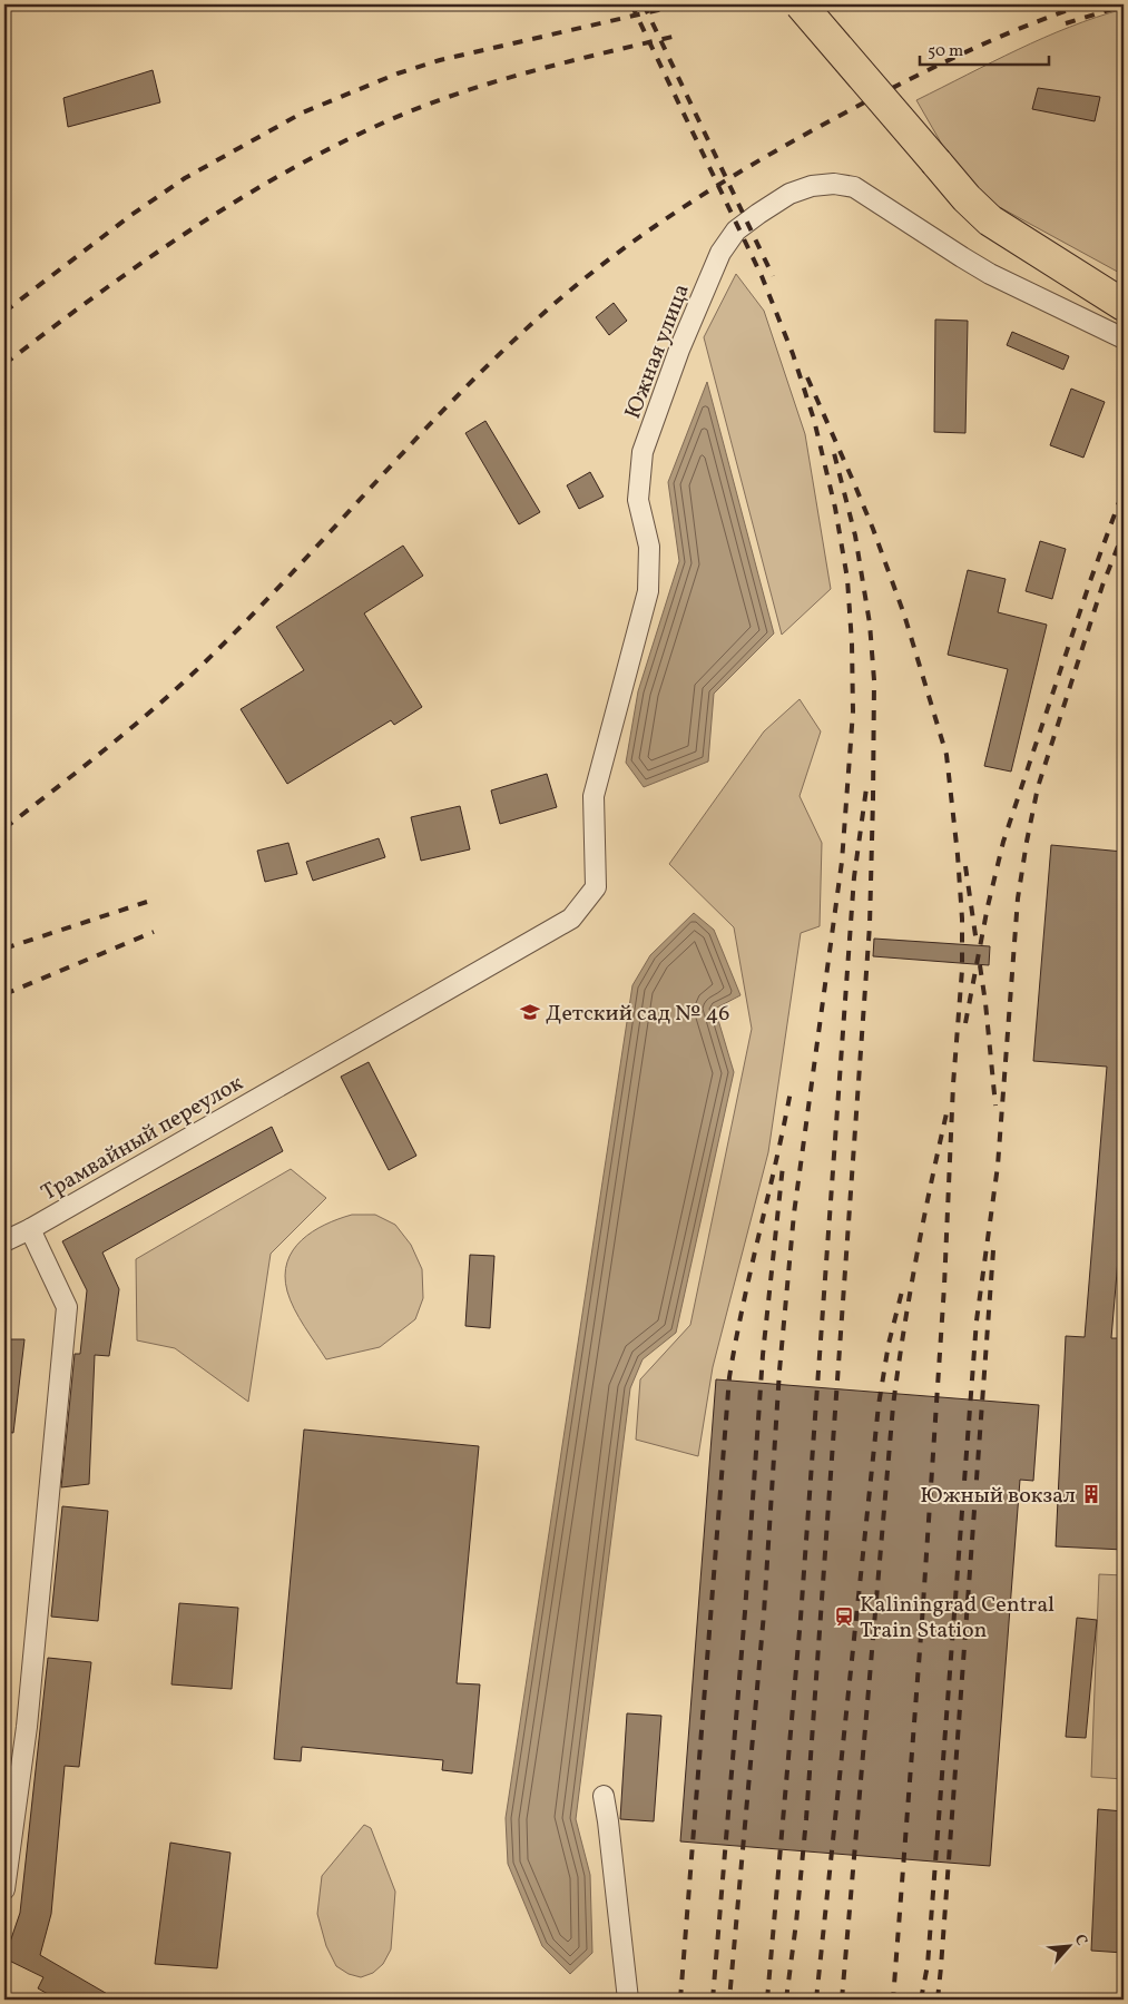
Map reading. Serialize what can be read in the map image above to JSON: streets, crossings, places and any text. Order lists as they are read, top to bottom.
{
  "streets": {
    "street": ["Южная улица", "Трамвайный переулок"]
  },
  "crossings": [
    ["Южная улица", "Трамвайный переулок"]
  ],
  "places": {
    "school or university": ["Детский сад № 46"],
    "building": ["Южный вокзал"],
    "station": ["Kaliningrad Central Train Station"]
  },
  "scale_bar": "50 m",
  "north": "top right"
}
